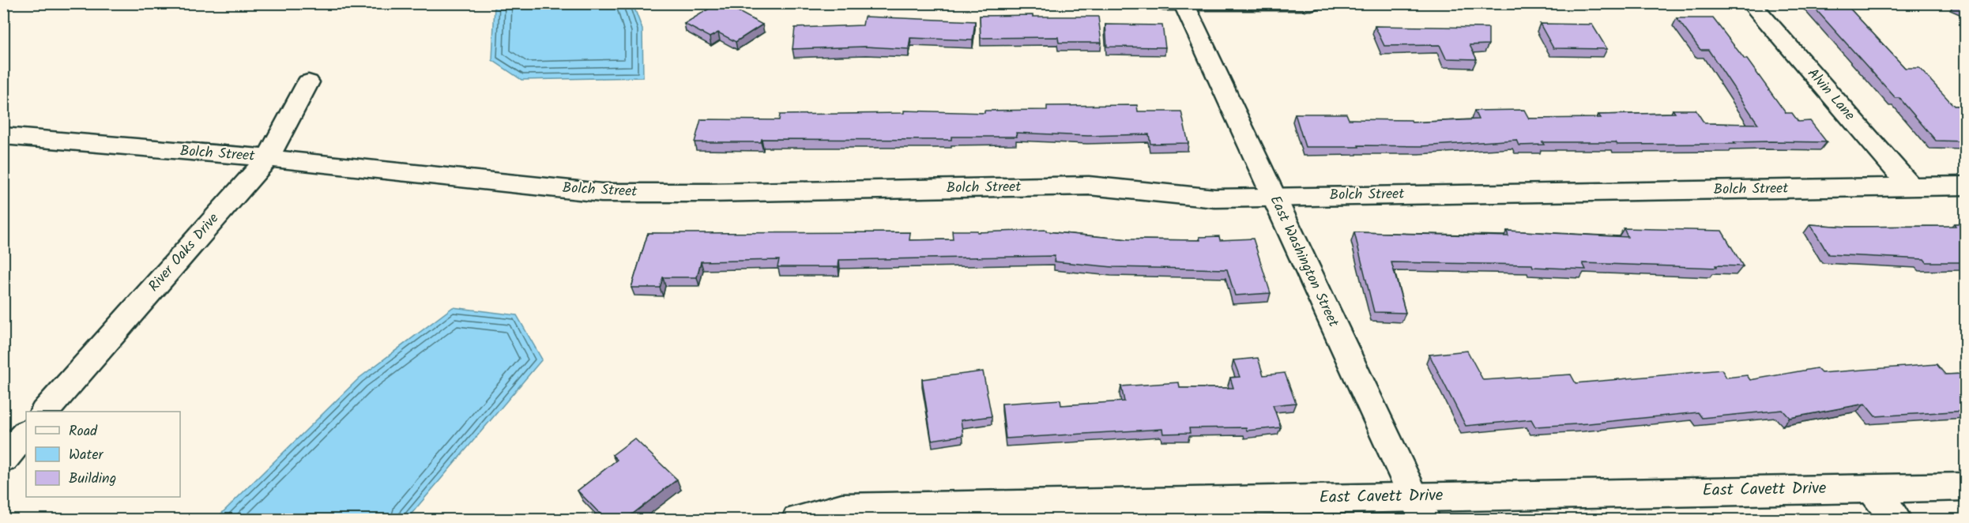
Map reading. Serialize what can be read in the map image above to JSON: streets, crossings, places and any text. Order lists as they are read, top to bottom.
{
  "streets": {
    "street": [
      "Alvin Lane",
      "Bolch Street",
      "River Oaks Drive",
      "East Washington Street",
      "East Cavett Drive"
    ]
  },
  "crossings": [
    ["Alvin Lane", "Bolch Street"],
    ["Bolch Street", "River Oaks Drive"],
    ["Bolch Street", "East Washington Street"],
    ["East Washington Street", "East Cavett Drive"]
  ],
  "legend": ["Road", "Water", "Building"]
}
